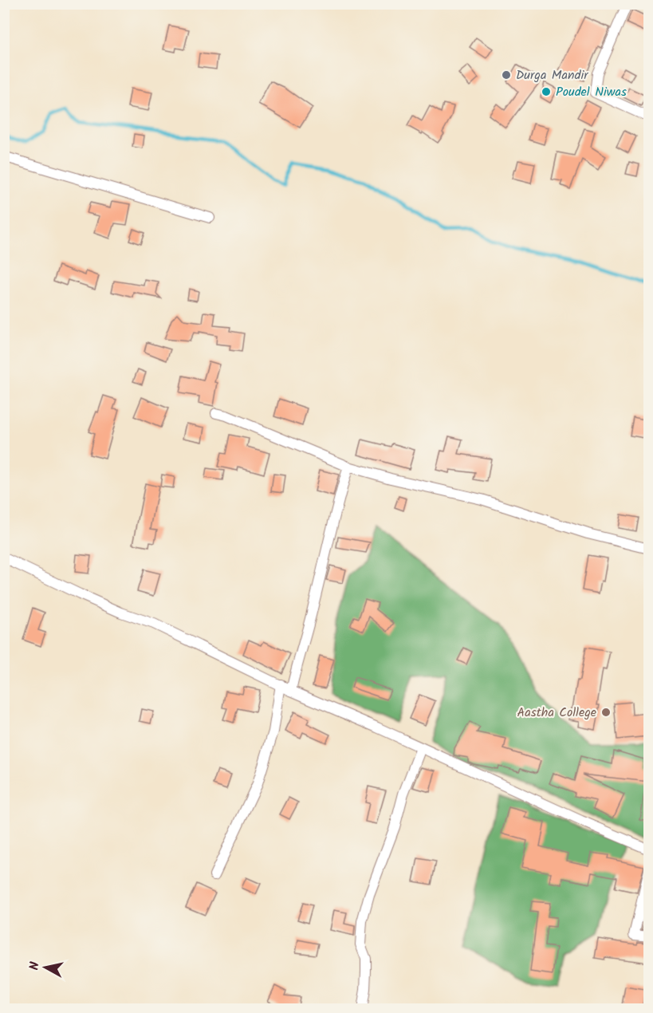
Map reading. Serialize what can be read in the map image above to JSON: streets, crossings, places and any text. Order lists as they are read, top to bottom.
{
  "places": ["Durga Mandir", "Poudel Niwas", "Aastha College"],
  "north": "left"
}
